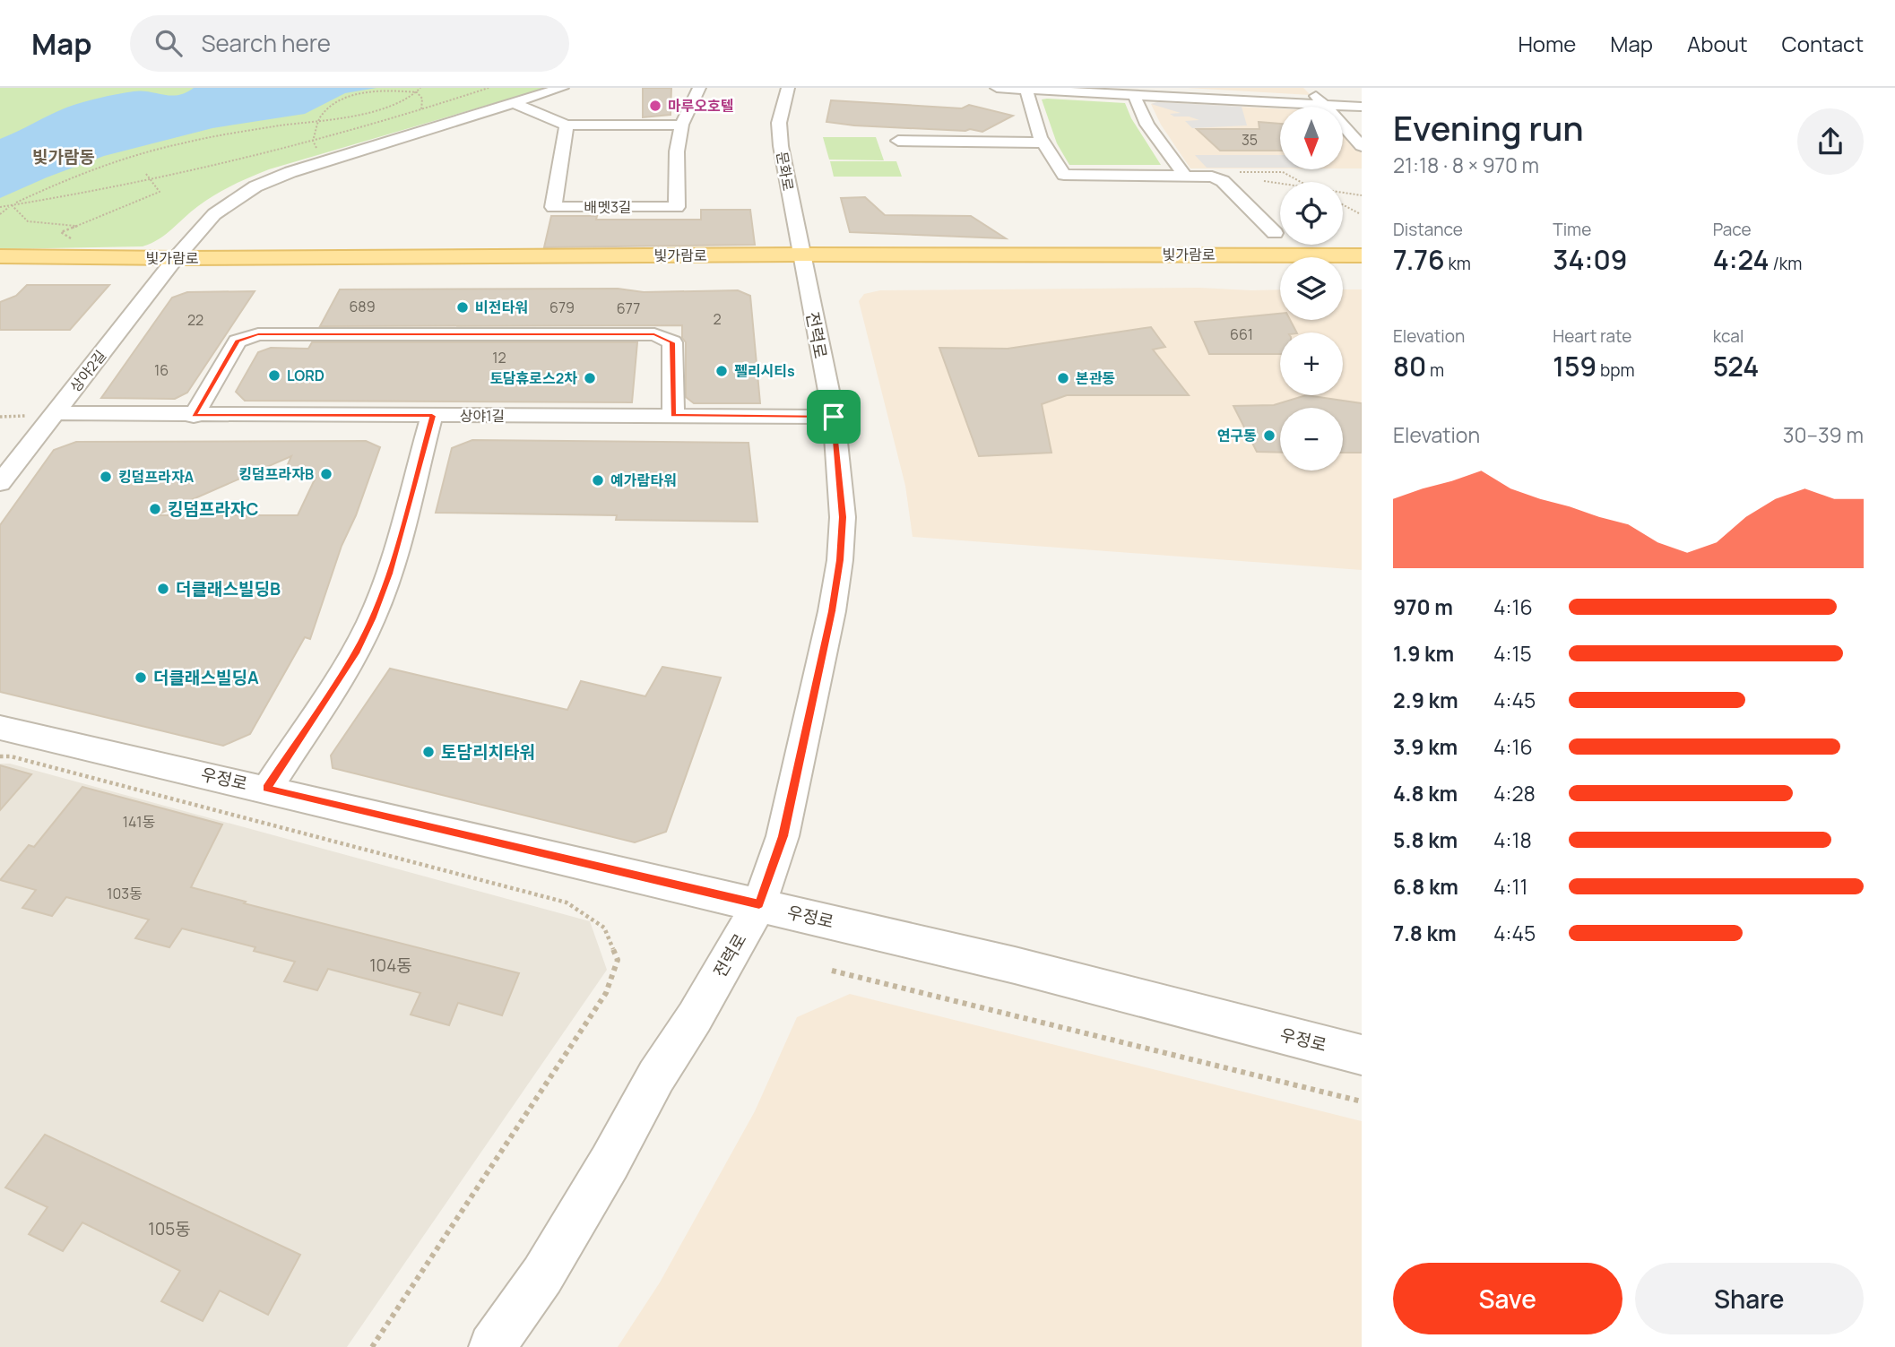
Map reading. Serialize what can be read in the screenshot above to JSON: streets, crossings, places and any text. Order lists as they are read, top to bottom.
{
  "streets": {
    "main road": ["빛가람로"],
    "street": [
      "문화로",
      "배멧3길",
      "전력로",
      "상야2길",
      "상야1길",
      "우정로"
    ]
  },
  "crossings": [
    ["문화로", "빛가람로"],
    ["문화로", "전력로"],
    ["빛가람로", "전력로"],
    ["빛가람로", "상야2길"],
    ["전력로", "상야1길"],
    ["전력로", "우정로"],
    ["상야2길", "상야1길"]
  ],
  "districts": ["빛가람동"],
  "places": [
    "마루오호텔",
    "비전타워",
    "펠리시티s",
    "LORD",
    "토담휴로스2차",
    "본관동",
    "연구동",
    "킹덤프라자B",
    "킹덤프라자A",
    "예가람타워",
    "킹덤프라자C",
    "더클래스빌딩B",
    "더클래스빌딩A",
    "토담리치타워"
  ],
  "house_numbers": [
    "35",
    "689",
    "679",
    "677",
    "2",
    "22",
    "661",
    "12",
    "16",
    "141동",
    "103동",
    "104동",
    "105동"
  ],
  "north": "bottom",
  "page": {
    "header": "Map",
    "search": "Search here",
    "nav": [
      "Home",
      "Map",
      "About",
      "Contact"
    ],
    "heading": ["Evening run", "21:18 · 8 × 970 m"],
    "map_buttons": ["+", "−"],
    "stats": [
      ["Distance", "7.76 km"],
      ["Time", "34:09"],
      ["Pace", "4:24 /km"],
      ["Elevation", "80 m"],
      ["Heart rate", "159 bpm"],
      ["kcal", "524"]
    ],
    "chart": ["Elevation", "30–39 m"],
    "list": [
      {
        "name": "970 m",
        "note": "4:16"
      },
      {
        "name": "1.9 km",
        "note": "4:15"
      },
      {
        "name": "2.9 km",
        "note": "4:45"
      },
      {
        "name": "3.9 km",
        "note": "4:16"
      },
      {
        "name": "4.8 km",
        "note": "4:28"
      },
      {
        "name": "5.8 km",
        "note": "4:18"
      },
      {
        "name": "6.8 km",
        "note": "4:11"
      },
      {
        "name": "7.8 km",
        "note": "4:45"
      }
    ],
    "buttons": ["Save", "Share"]
  }
}
